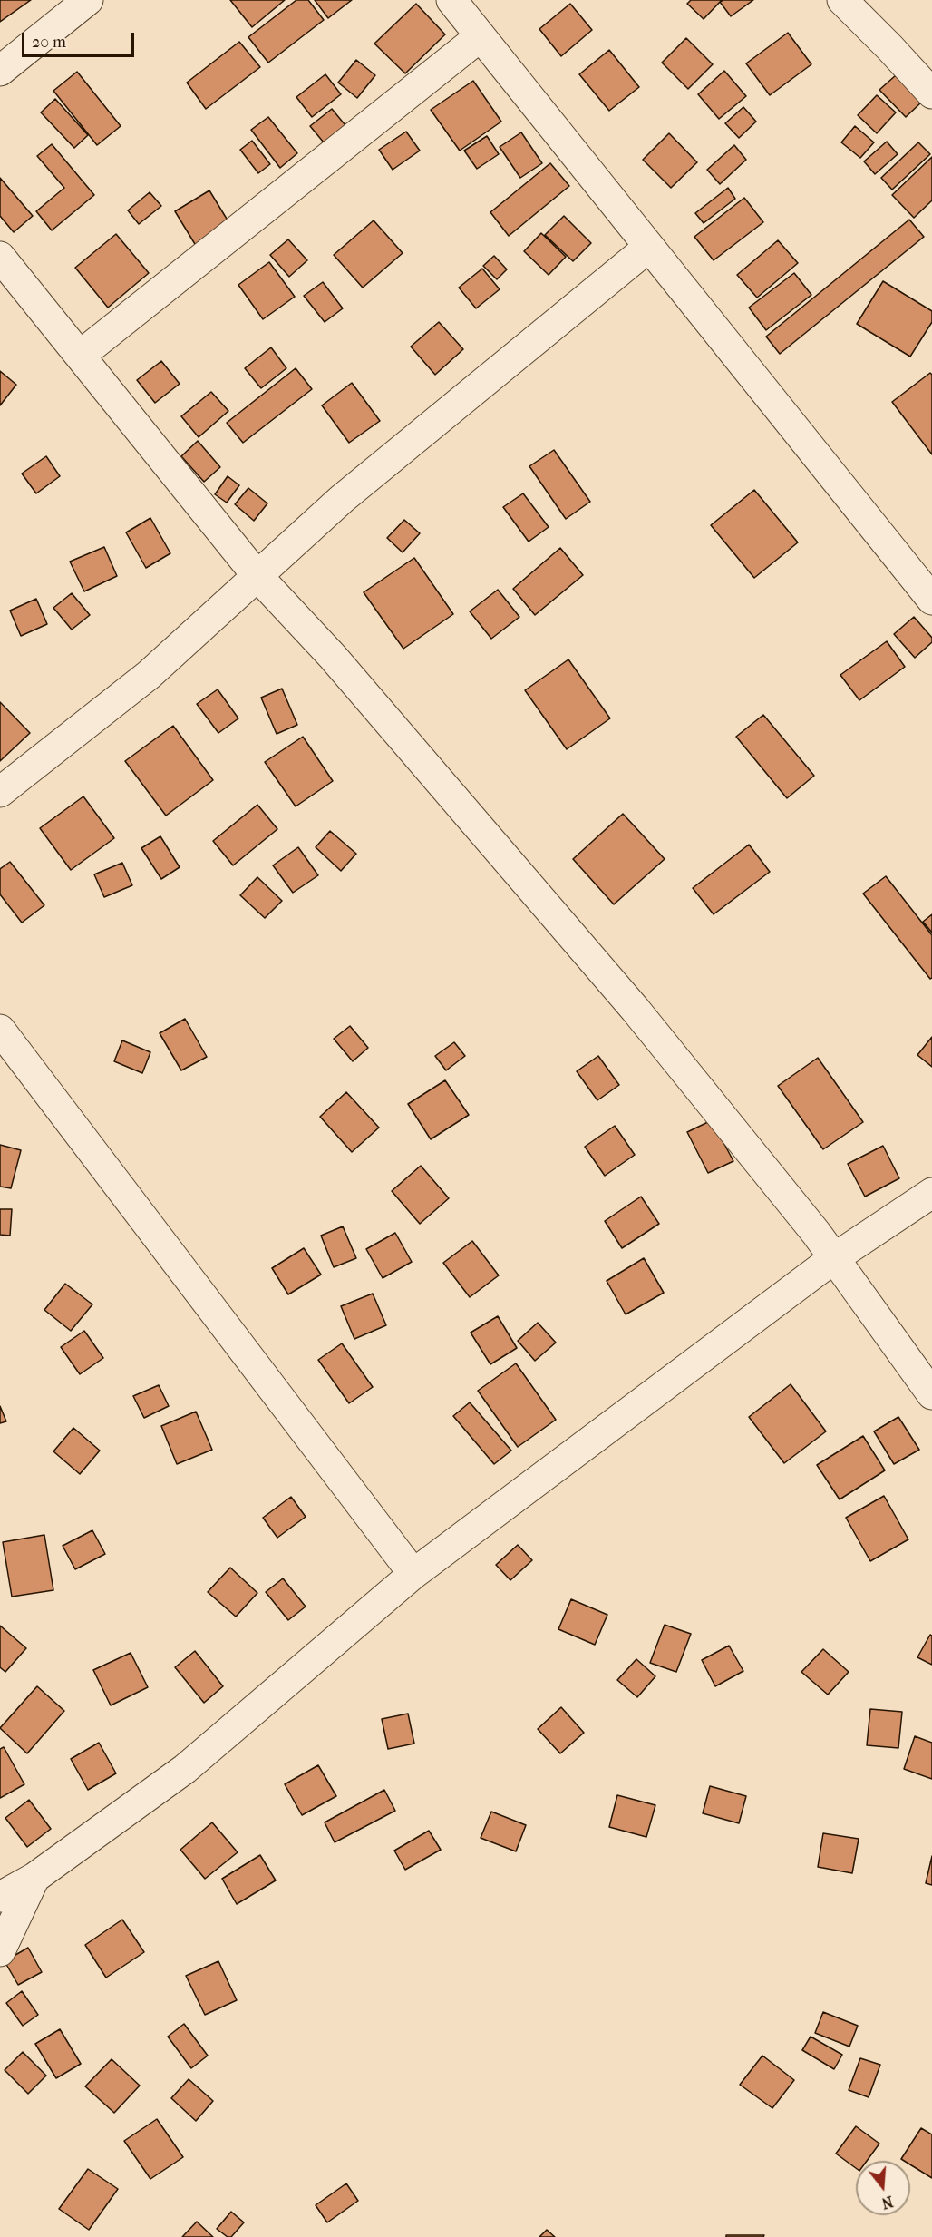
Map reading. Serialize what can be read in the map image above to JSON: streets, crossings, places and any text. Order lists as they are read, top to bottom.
{
  "scale_bar": "20 m",
  "north": "bottom"
}
